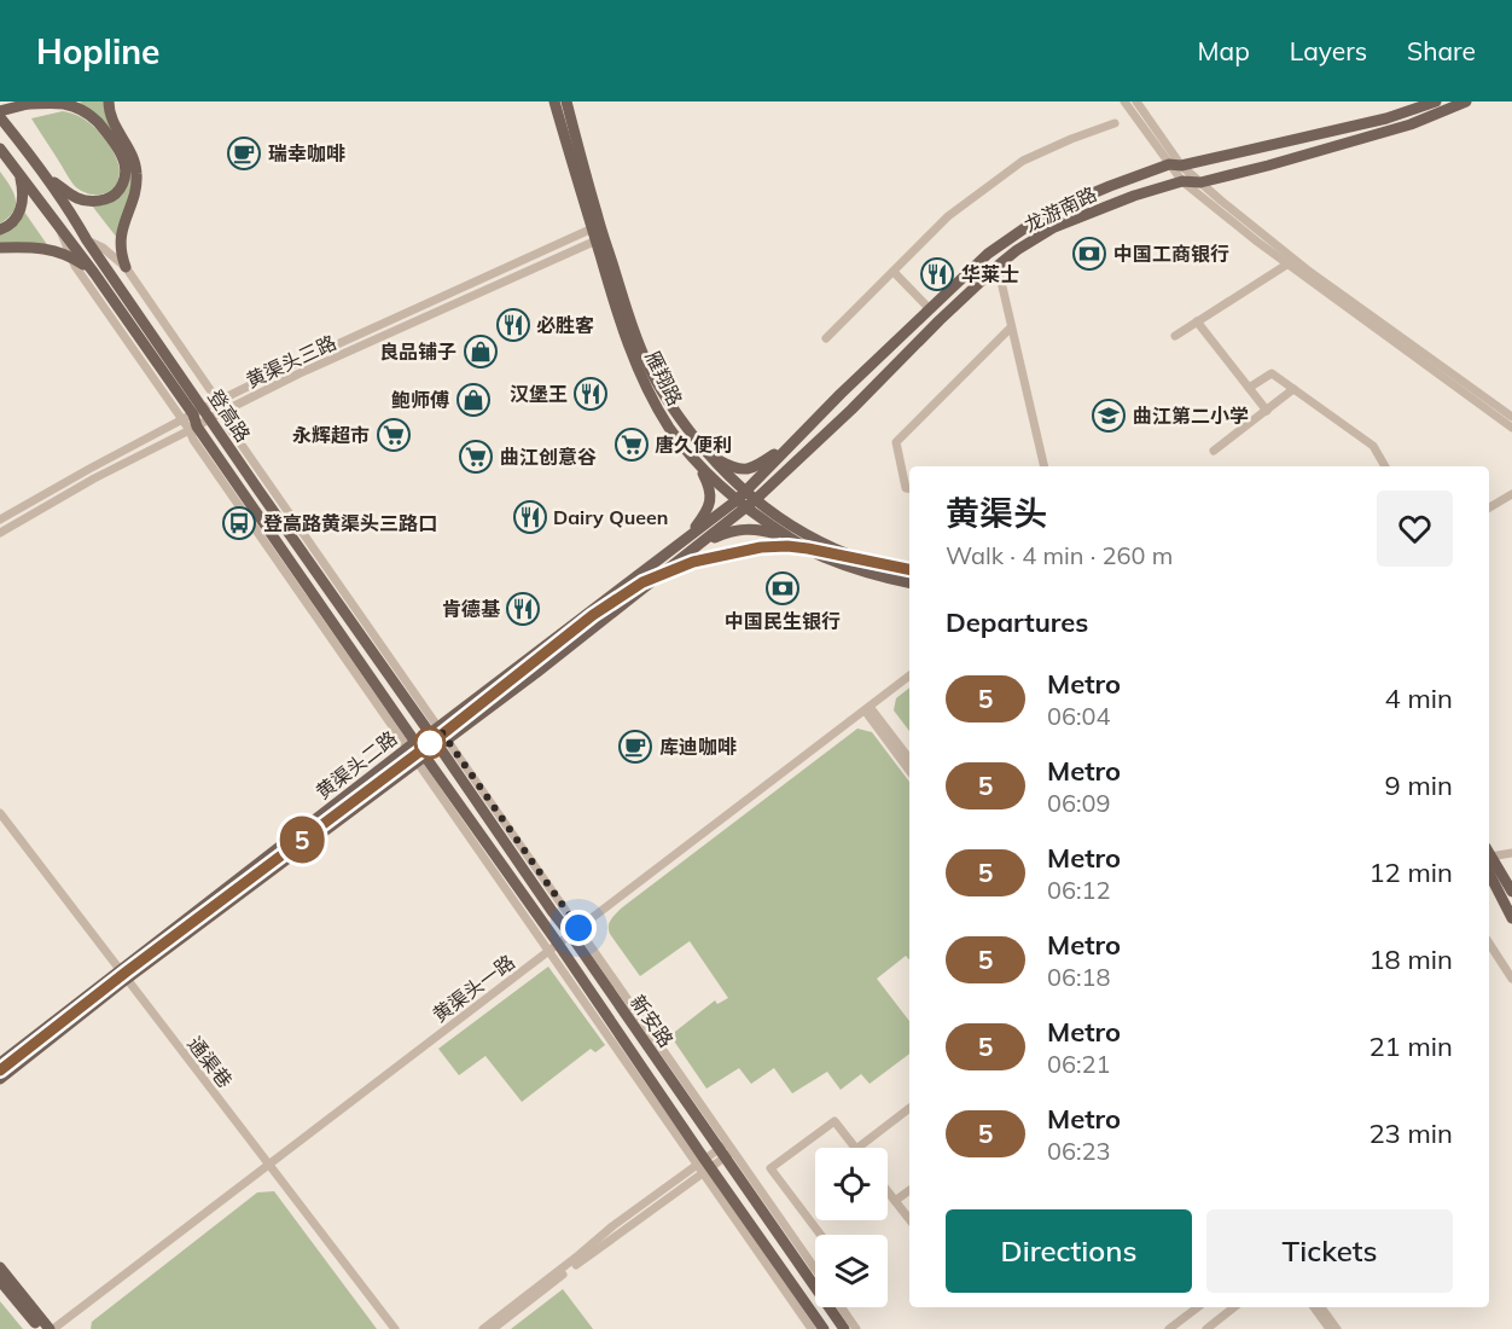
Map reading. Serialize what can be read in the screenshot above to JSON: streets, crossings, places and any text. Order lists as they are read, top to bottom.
{
  "streets": {
    "main road": [
      "龙游南路",
      "雁翔路",
      "登高路",
      "黄渠头二路",
      "新安路"
    ],
    "street": ["黄渠头三路", "黄渠头一路", "通渠巷"]
  },
  "crossings": [
    ["龙游南路", "雁翔路"],
    ["龙游南路", "黄渠头二路"],
    ["黄渠头三路", "雁翔路"],
    ["黄渠头三路", "登高路"],
    ["雁翔路", "黄渠头二路"],
    ["登高路", "黄渠头二路"],
    ["登高路", "新安路"],
    ["黄渠头二路", "新安路"],
    ["黄渠头二路", "通渠巷"],
    ["黄渠头一路", "新安路"],
    ["黄渠头一路", "通渠巷"]
  ],
  "places": {
    "cafe": ["瑞幸咖啡", "库迪咖啡"],
    "bank": ["中国工商银行", "中国民生银行"],
    "restaurant": [
      "华莱士",
      "必胜客",
      "汉堡王",
      "Dairy Queen",
      "肯德基"
    ],
    "shop": ["良品铺子", "鲍师傅"],
    "school or university": ["曲江第二小学"],
    "supermarket": ["永辉超市", "唐久便利", "曲江创意谷"],
    "bus stop": ["登高路黄渠头三路口"]
  },
  "lines": ["metro line 5"],
  "page": {
    "header": "Hopline",
    "nav": ["Map", "Layers", "Share"],
    "on_map": "5",
    "heading": [
      ["黄渠头", "Walk · 4 min · 260 m"],
      "Departures"
    ],
    "list": [
      {
        "mark": "5",
        "name": "Metro",
        "note": "06:04",
        "value": "4 min"
      },
      {
        "mark": "5",
        "name": "Metro",
        "note": "06:09",
        "value": "9 min"
      },
      {
        "mark": "5",
        "name": "Metro",
        "note": "06:12",
        "value": "12 min"
      },
      {
        "mark": "5",
        "name": "Metro",
        "note": "06:18",
        "value": "18 min"
      },
      {
        "mark": "5",
        "name": "Metro",
        "note": "06:21",
        "value": "21 min"
      },
      {
        "mark": "5",
        "name": "Metro",
        "note": "06:23",
        "value": "23 min"
      }
    ],
    "buttons": ["Directions", "Tickets"]
  }
}
